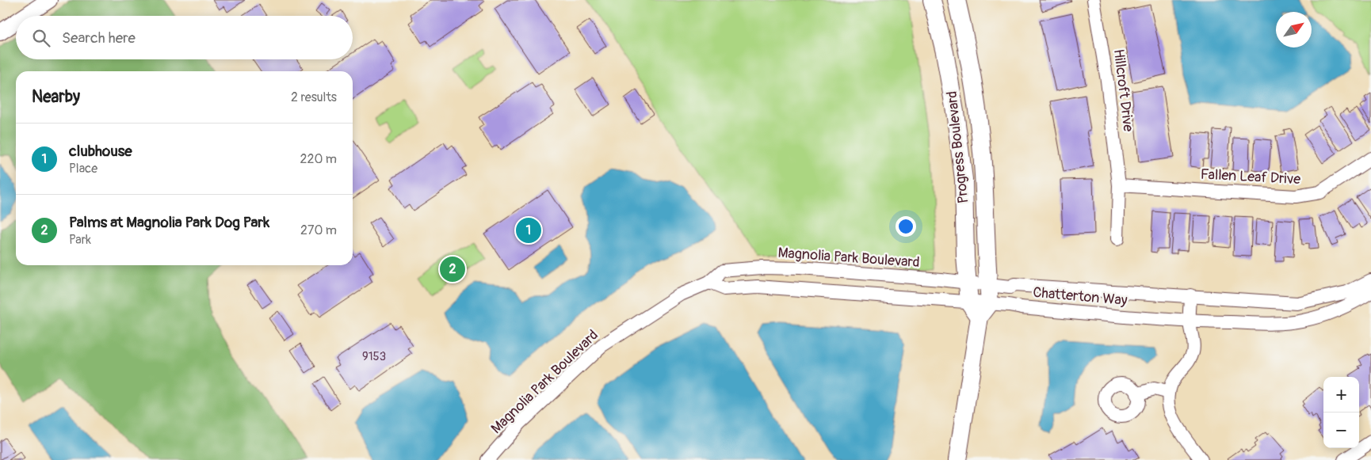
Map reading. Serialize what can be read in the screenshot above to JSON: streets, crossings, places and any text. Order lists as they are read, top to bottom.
{
  "streets": {
    "main road": ["Progress Boulevard"],
    "street": [
      "Hillcroft Drive",
      "Fallen Leaf Drive",
      "Magnolia Park Boulevard",
      "Chatterton Way"
    ]
  },
  "crossings": [
    ["Hillcroft Drive", "Fallen Leaf Drive"],
    ["Progress Boulevard", "Magnolia Park Boulevard"],
    ["Progress Boulevard", "Chatterton Way"],
    ["Magnolia Park Boulevard", "Chatterton Way"]
  ],
  "house_numbers": ["9153"],
  "north": "top right",
  "page": {
    "search": "Search here",
    "heading": ["Nearby", "2 results"],
    "list": [
      {
        "mark": "1",
        "name": "clubhouse",
        "note": "Place",
        "value": "220 m"
      },
      {
        "mark": "2",
        "name": "Palms at Magnolia Park Dog Park",
        "note": "Park",
        "value": "270 m"
      }
    ],
    "pins": ["1", "2"],
    "map_buttons": ["+", "−"]
  }
}
